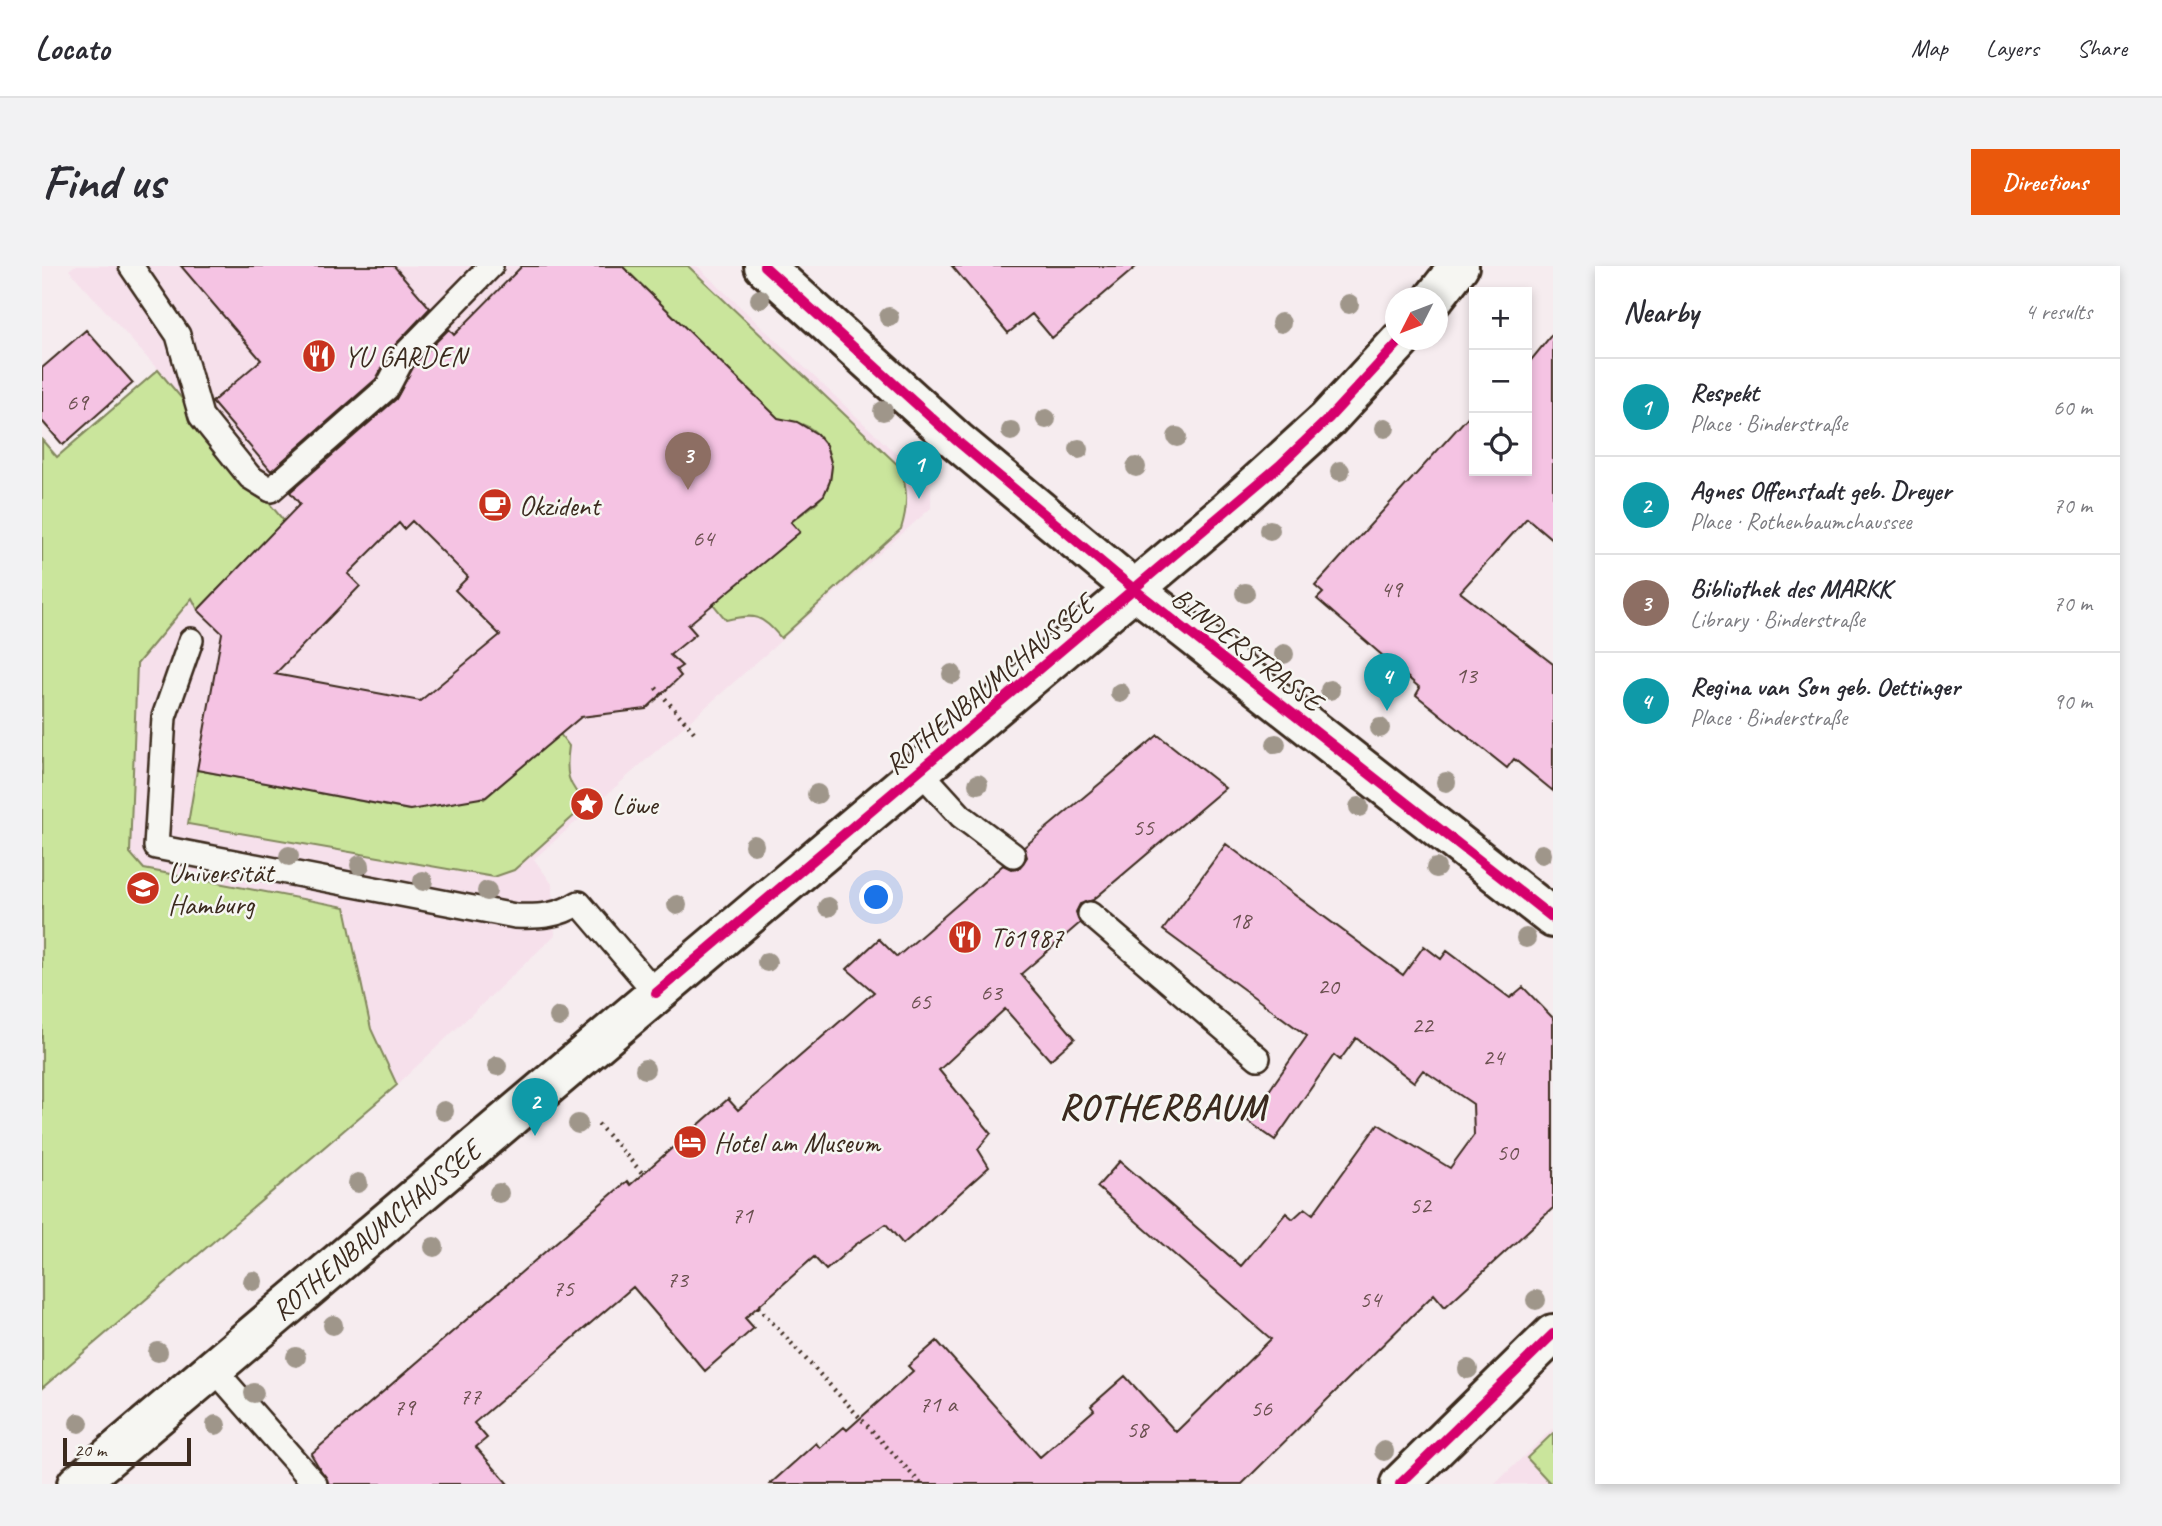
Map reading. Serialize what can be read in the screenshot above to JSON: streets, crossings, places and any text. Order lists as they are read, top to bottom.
{
  "streets": {
    "main road": ["BINDERSTRASSE", "ROTHENBAUMCHAUSSEE"]
  },
  "crossings": [
    ["BINDERSTRASSE", "ROTHENBAUMCHAUSSEE"]
  ],
  "districts": ["ROTHERBAUM"],
  "places": {
    "restaurant": ["YU GARDEN", "Tô1987"],
    "cafe": ["Okzident"],
    "place": ["Löwe"],
    "school or university": ["Universität Hamburg"],
    "hotel": ["Hotel am Museum"]
  },
  "house_numbers": [
    "69",
    "64",
    "49",
    "13",
    "55",
    "18",
    "20",
    "63",
    "65",
    "22",
    "24",
    "50",
    "52",
    "71",
    "73",
    "75",
    "54",
    "77",
    "71 a",
    "79",
    "56",
    "58"
  ],
  "scale_bar": "20 m",
  "north": "bottom left",
  "page": {
    "header": "Locato",
    "nav": ["Map", "Layers", "Share"],
    "buttons": "Directions",
    "title": "Find us",
    "heading": ["Nearby", "4 results"],
    "map_buttons": ["+", "−"],
    "list": [
      {
        "mark": "1",
        "name": "Respekt",
        "note": "Place · Binderstraße",
        "value": "60 m"
      },
      {
        "mark": "2",
        "name": "Agnes Offenstadt geb. Dreyer",
        "note": "Place · Rothenbaumchaussee",
        "value": "70 m"
      },
      {
        "mark": "3",
        "name": "Bibliothek des MARKK",
        "note": "Library · Binderstraße",
        "value": "70 m"
      },
      {
        "mark": "4",
        "name": "Regina van Son geb. Oettinger",
        "note": "Place · Binderstraße",
        "value": "90 m"
      }
    ],
    "pins": [
      "3",
      "1",
      "4",
      "2"
    ],
    "scale": "20 m"
  }
}
